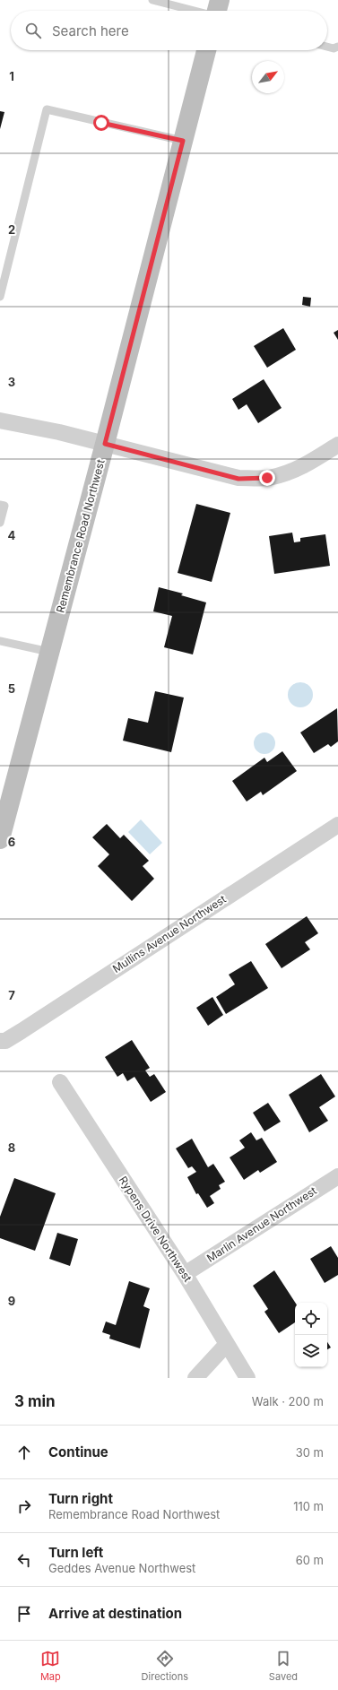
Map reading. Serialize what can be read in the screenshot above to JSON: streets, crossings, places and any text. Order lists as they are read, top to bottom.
{
  "streets": {
    "main road": ["Remembrance Road Northwest"],
    "street": ["Mullins Avenue Northwest", "Marlin Avenue Northwest", "Rypens Drive Northwest"]
  },
  "crossings": [
    ["Marlin Avenue Northwest", "Rypens Drive Northwest"]
  ],
  "north": "top right",
  "page": {
    "search": "Search here",
    "heading": ["3 min", "Walk · 200 m"],
    "list": [
      ["Continue", "30 m"],
      ["Turn right", "Remembrance Road Northwest", "110 m"],
      ["Turn left", "Geddes Avenue Northwest", "60 m"],
      "Arrive at destination"
    ],
    "nav": ["Map", "Directions", "Saved"]
  },
  "grid": {
    "rows": [
      "1",
      "2",
      "3",
      "4",
      "5",
      "6",
      "7",
      "8",
      "9"
    ]
  }
}
